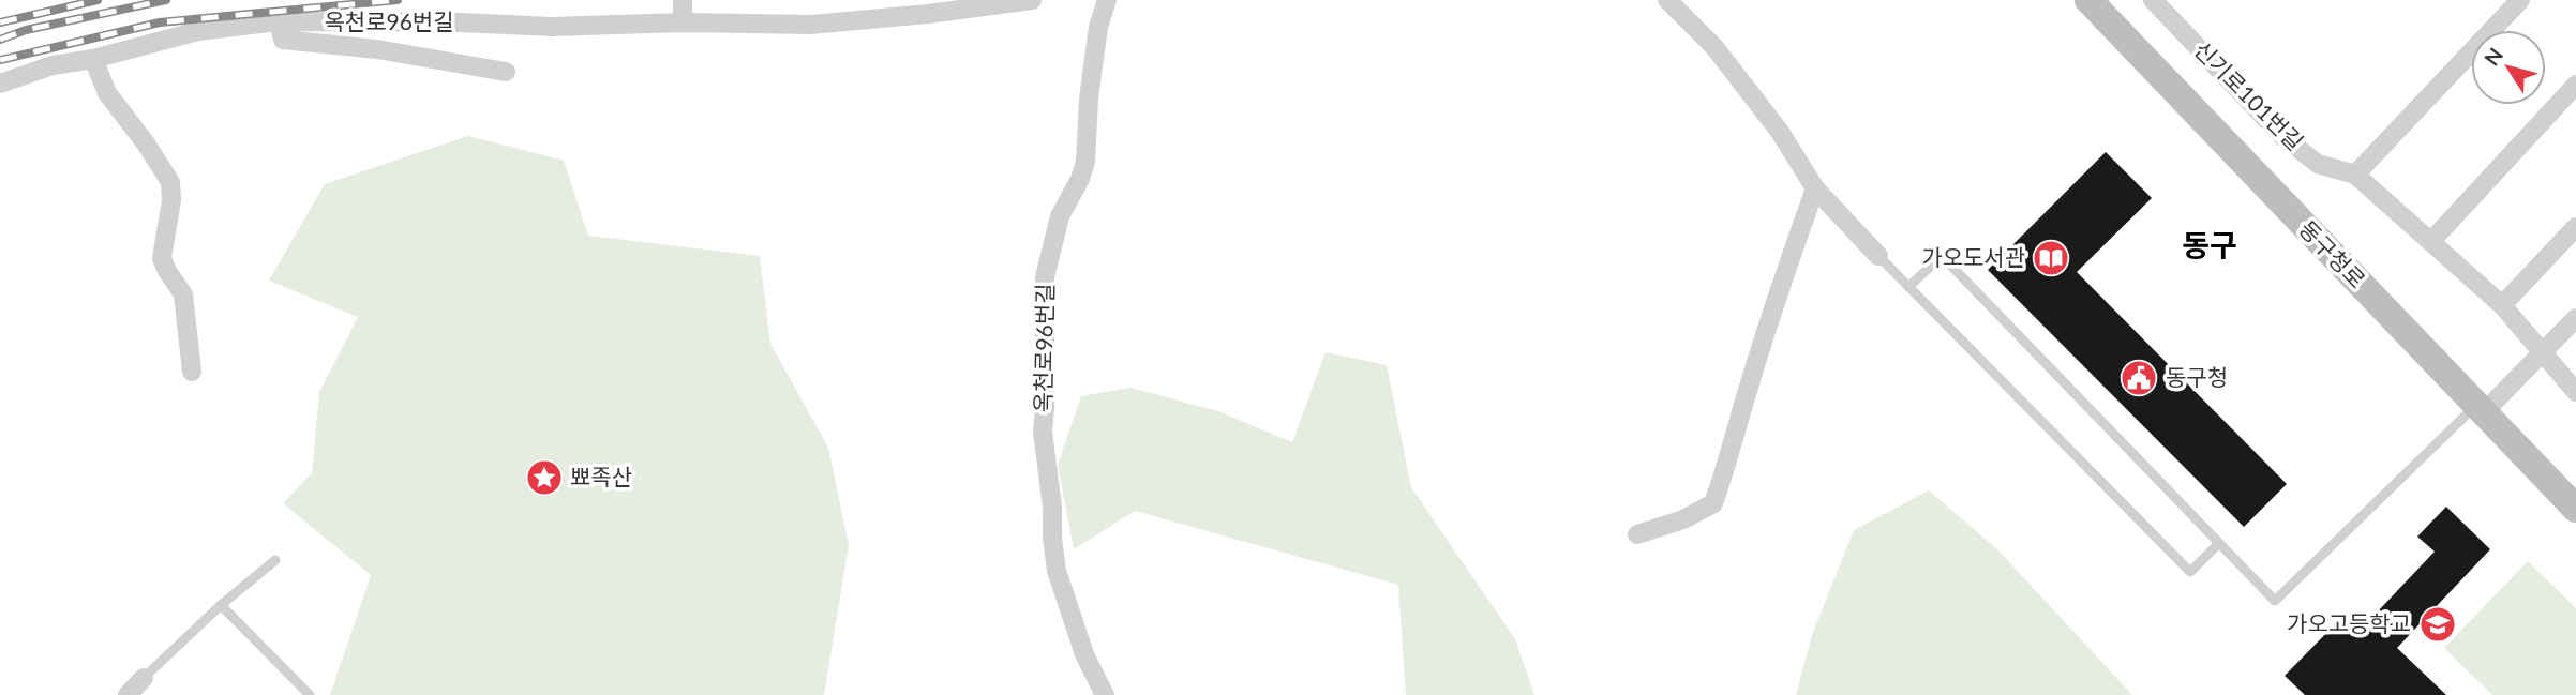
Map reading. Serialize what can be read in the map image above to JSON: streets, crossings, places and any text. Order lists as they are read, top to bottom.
{
  "streets": {
    "main road": ["동구청로"],
    "street": ["옥천로96번길", "신기로101번길"]
  },
  "districts": ["동구"],
  "places": {
    "library": ["가오도서관"],
    "public building": ["동구청"],
    "place": ["뾰족산"],
    "school or university": ["가오고등학교"]
  },
  "north": "top left"
}
